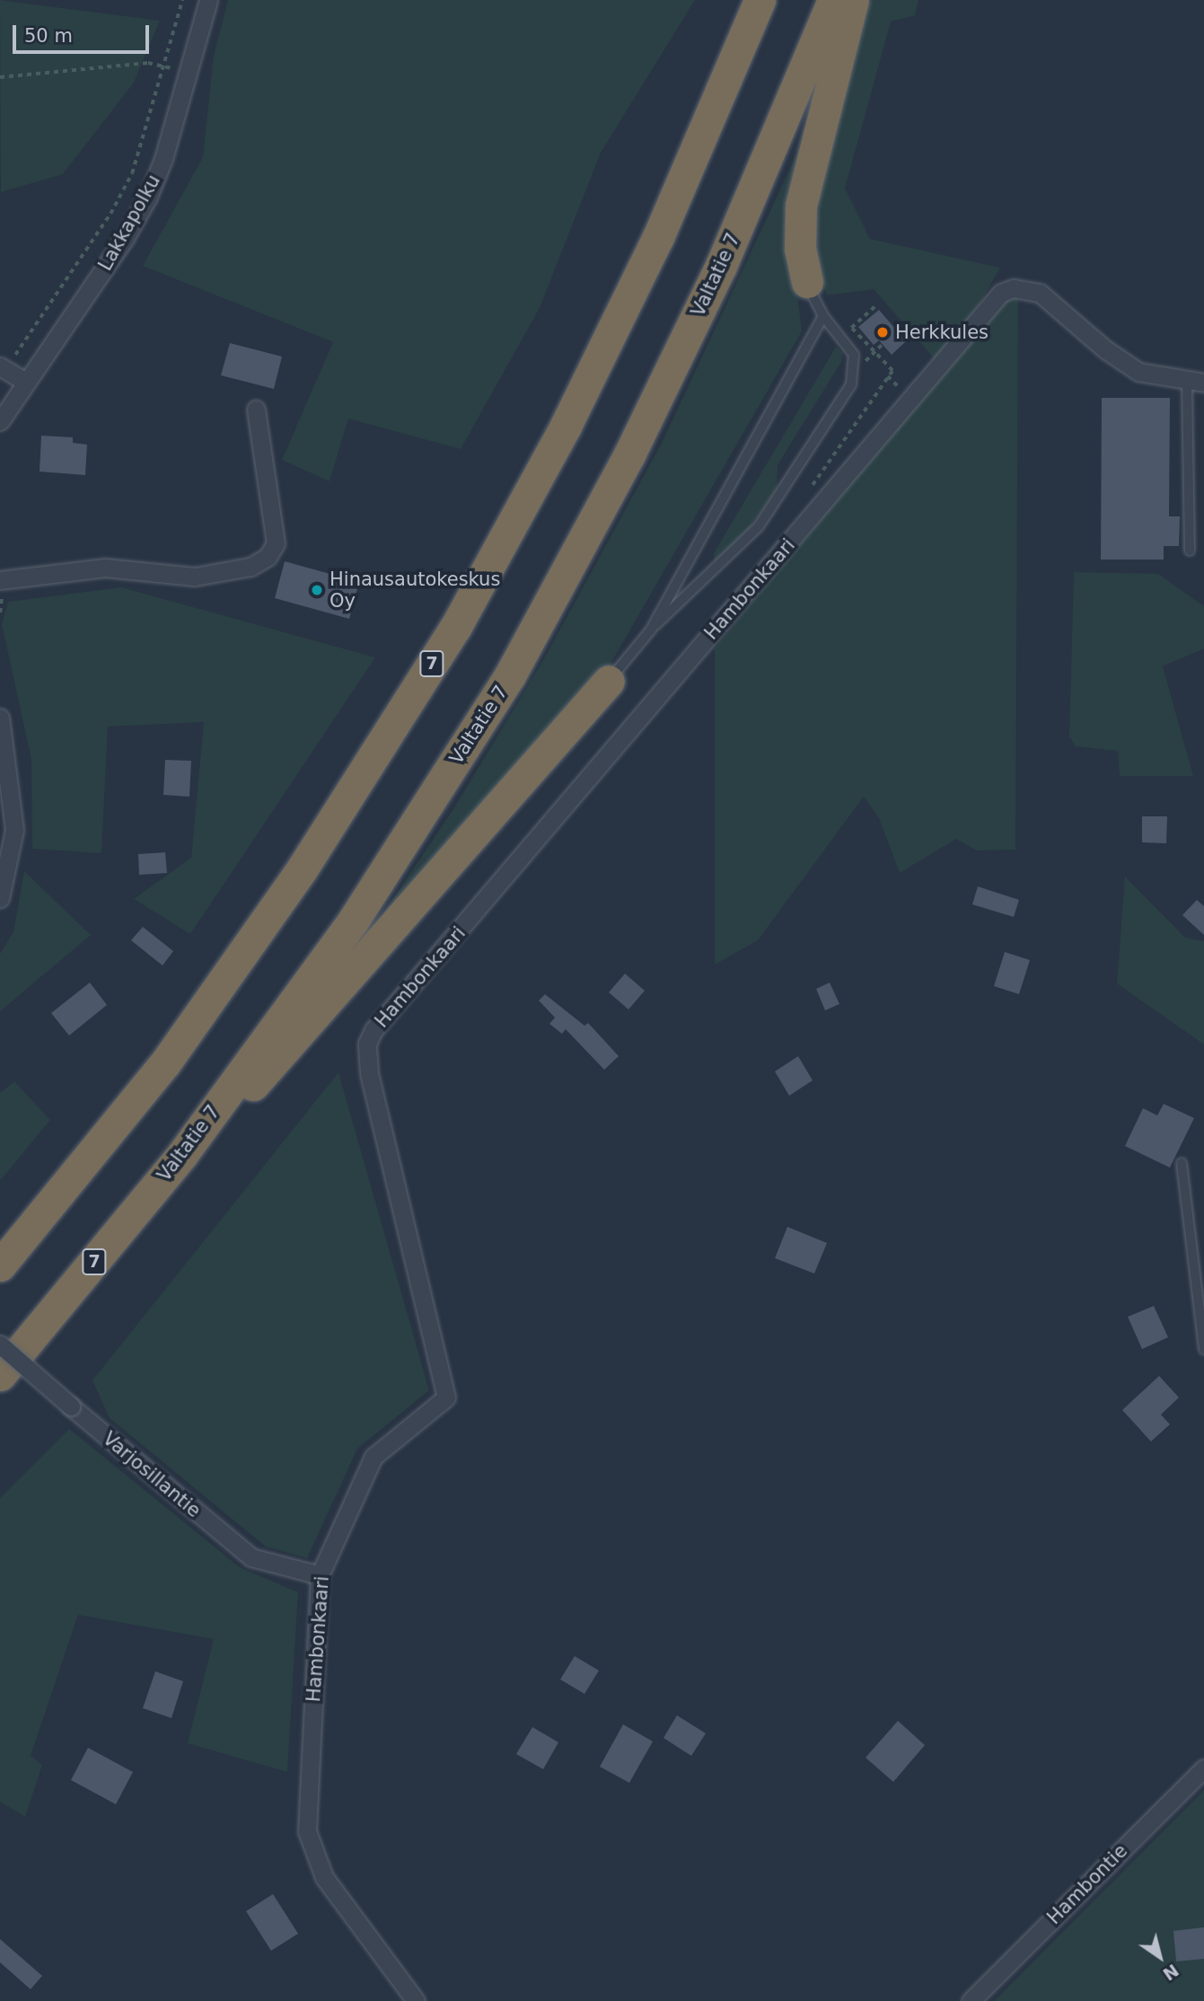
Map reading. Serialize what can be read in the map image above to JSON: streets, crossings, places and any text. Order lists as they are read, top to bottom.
{
  "streets": {
    "highway": ["Valtatie 7", "7"],
    "street": [
      "Lakkapolku",
      "Hambonkaari",
      "Varjosillantie",
      "Hambontie"
    ]
  },
  "crossings": [
    ["Hambonkaari", "Varjosillantie"]
  ],
  "places": ["Herkkules", "Hinausautokeskus Oy"],
  "scale_bar": "50 m",
  "north": "bottom right"
}
